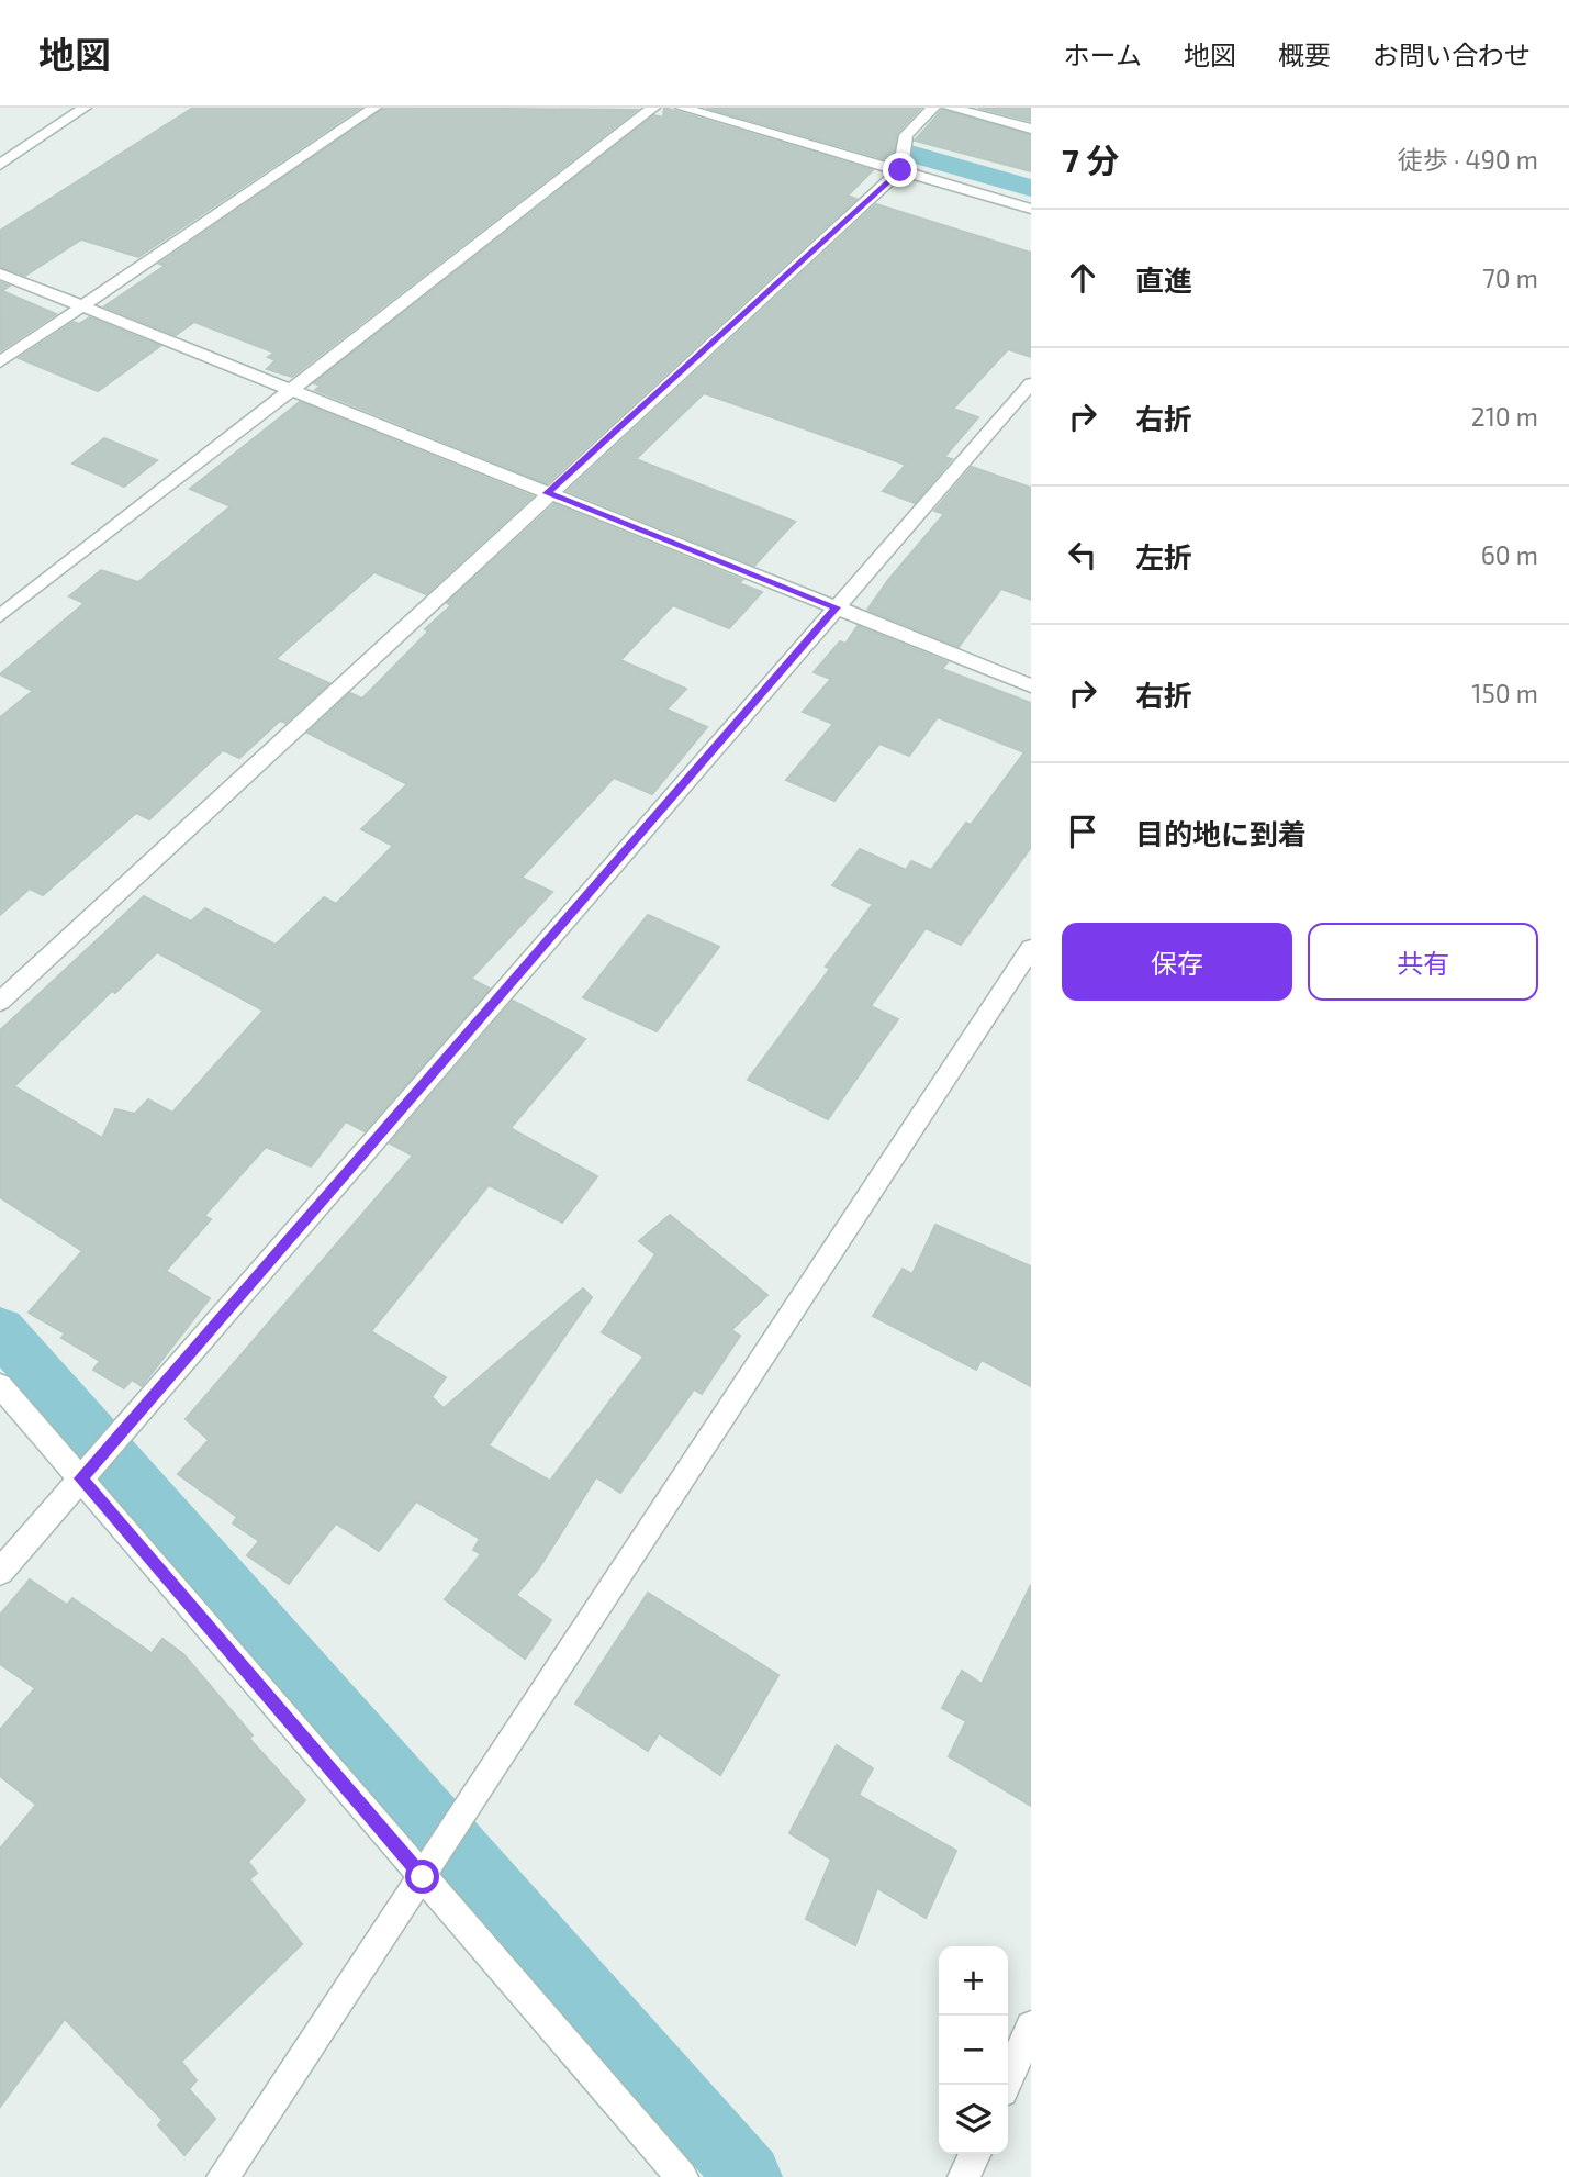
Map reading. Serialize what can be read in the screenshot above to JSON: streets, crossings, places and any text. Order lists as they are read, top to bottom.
{
  "page": {
    "header": "地図",
    "nav": [
      "ホーム",
      "地図",
      "概要",
      "お問い合わせ"
    ],
    "heading": ["7 分", "徒歩 · 490 m"],
    "list": [
      ["直進", "70 m"],
      ["右折", "210 m"],
      ["左折", "60 m"],
      ["右折", "150 m"],
      "目的地に到着"
    ],
    "buttons": ["保存", "共有"],
    "map_buttons": ["+", "−"]
  }
}
